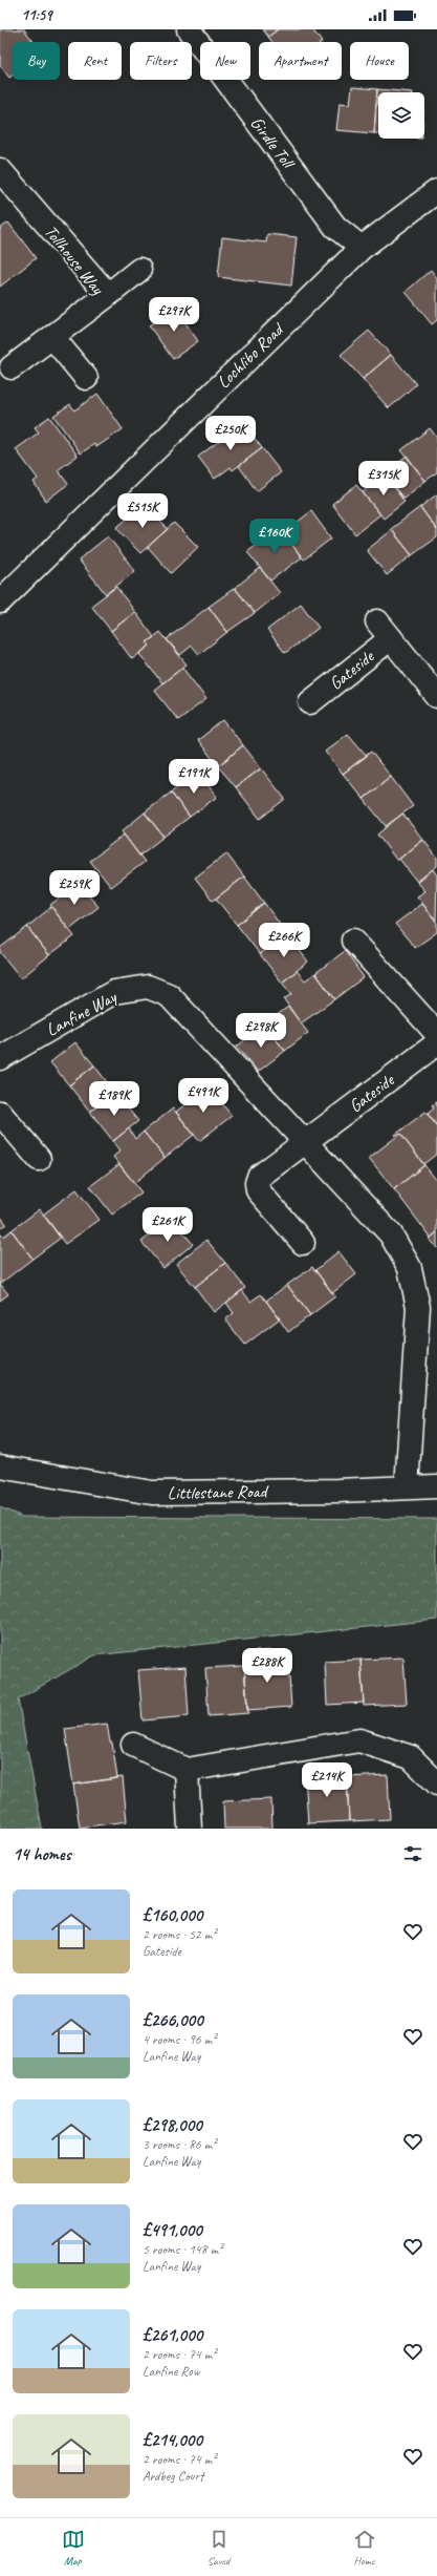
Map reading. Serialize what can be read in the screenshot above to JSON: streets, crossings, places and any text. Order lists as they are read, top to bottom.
{
  "streets": {
    "street": [
      "Girdle Toll",
      "Tollhouse Way",
      "Lochlibo Road",
      "Gateside",
      "Lanfine Way",
      "Littlestane Road"
    ]
  },
  "crossings": [
    ["Girdle Toll", "Lochlibo Road"],
    ["Gateside", "Lanfine Way"],
    ["Lanfine Way", "Littlestane Road"]
  ],
  "page": {
    "status": "11:59",
    "chip": [
      "Buy",
      "Rent",
      "Filters",
      "New",
      "Apartment",
      "House"
    ],
    "price": [
      "£297K",
      "£250K",
      "£315K",
      "£515K",
      "£160K",
      "£191K",
      "£259K",
      "£266K",
      "£298K",
      "£491K",
      "£189K",
      "£261K",
      "£288K",
      "£214K"
    ],
    "heading": "14 homes",
    "list": [
      {
        "name": "£160,000",
        "note": "2 rooms · 52 m² · Gateside"
      },
      {
        "name": "£266,000",
        "note": "4 rooms · 96 m² · Lanfine Way"
      },
      {
        "name": "£298,000",
        "note": "3 rooms · 86 m² · Lanfine Way"
      },
      {
        "name": "£491,000",
        "note": "5 rooms · 148 m² · Lanfine Way"
      },
      {
        "name": "£261,000",
        "note": "2 rooms · 74 m² · Lanfine Row"
      },
      {
        "name": "£214,000",
        "note": "2 rooms · 74 m² · Ardbeg Court"
      }
    ],
    "tabs": ["Map", "Saved", "Home"]
  }
}
